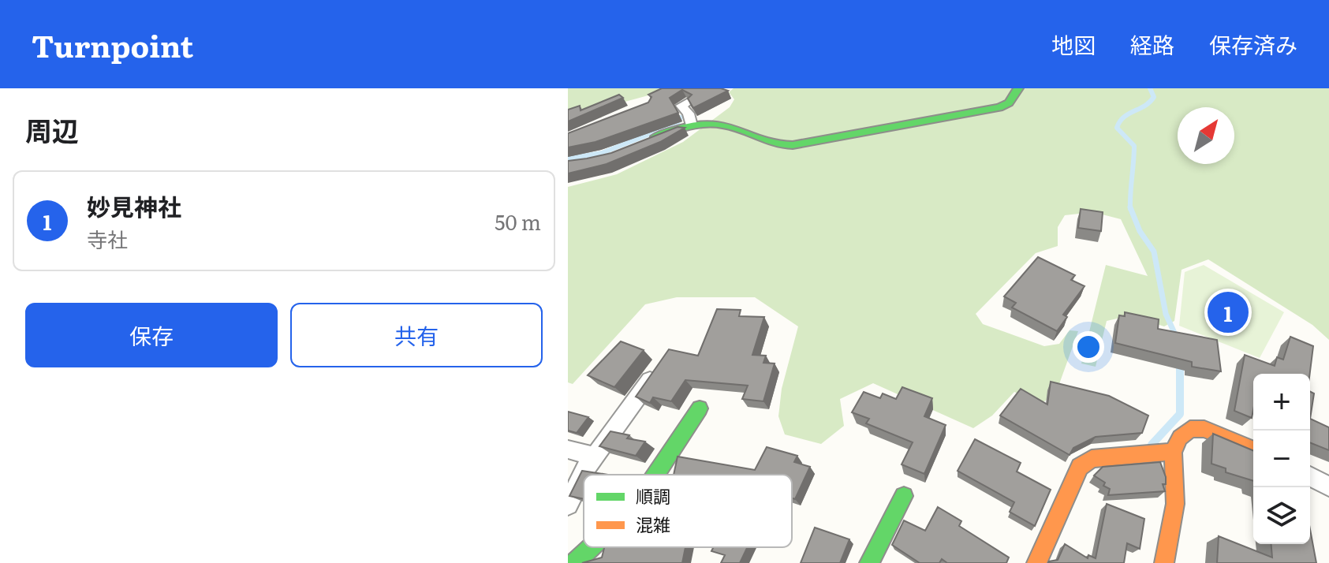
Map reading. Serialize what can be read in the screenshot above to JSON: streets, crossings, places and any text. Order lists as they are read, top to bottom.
{
  "legend": ["順調", "混雑"],
  "north": "top right",
  "page": {
    "header": "Turnpoint",
    "nav": ["地図", "経路", "保存済み"],
    "heading": "周辺",
    "list": [
      {
        "mark": "1",
        "name": "妙見神社",
        "note": "寺社",
        "value": "50 m"
      }
    ],
    "buttons": ["保存", "共有"],
    "pins": "1",
    "map_buttons": ["+", "−"]
  }
}
